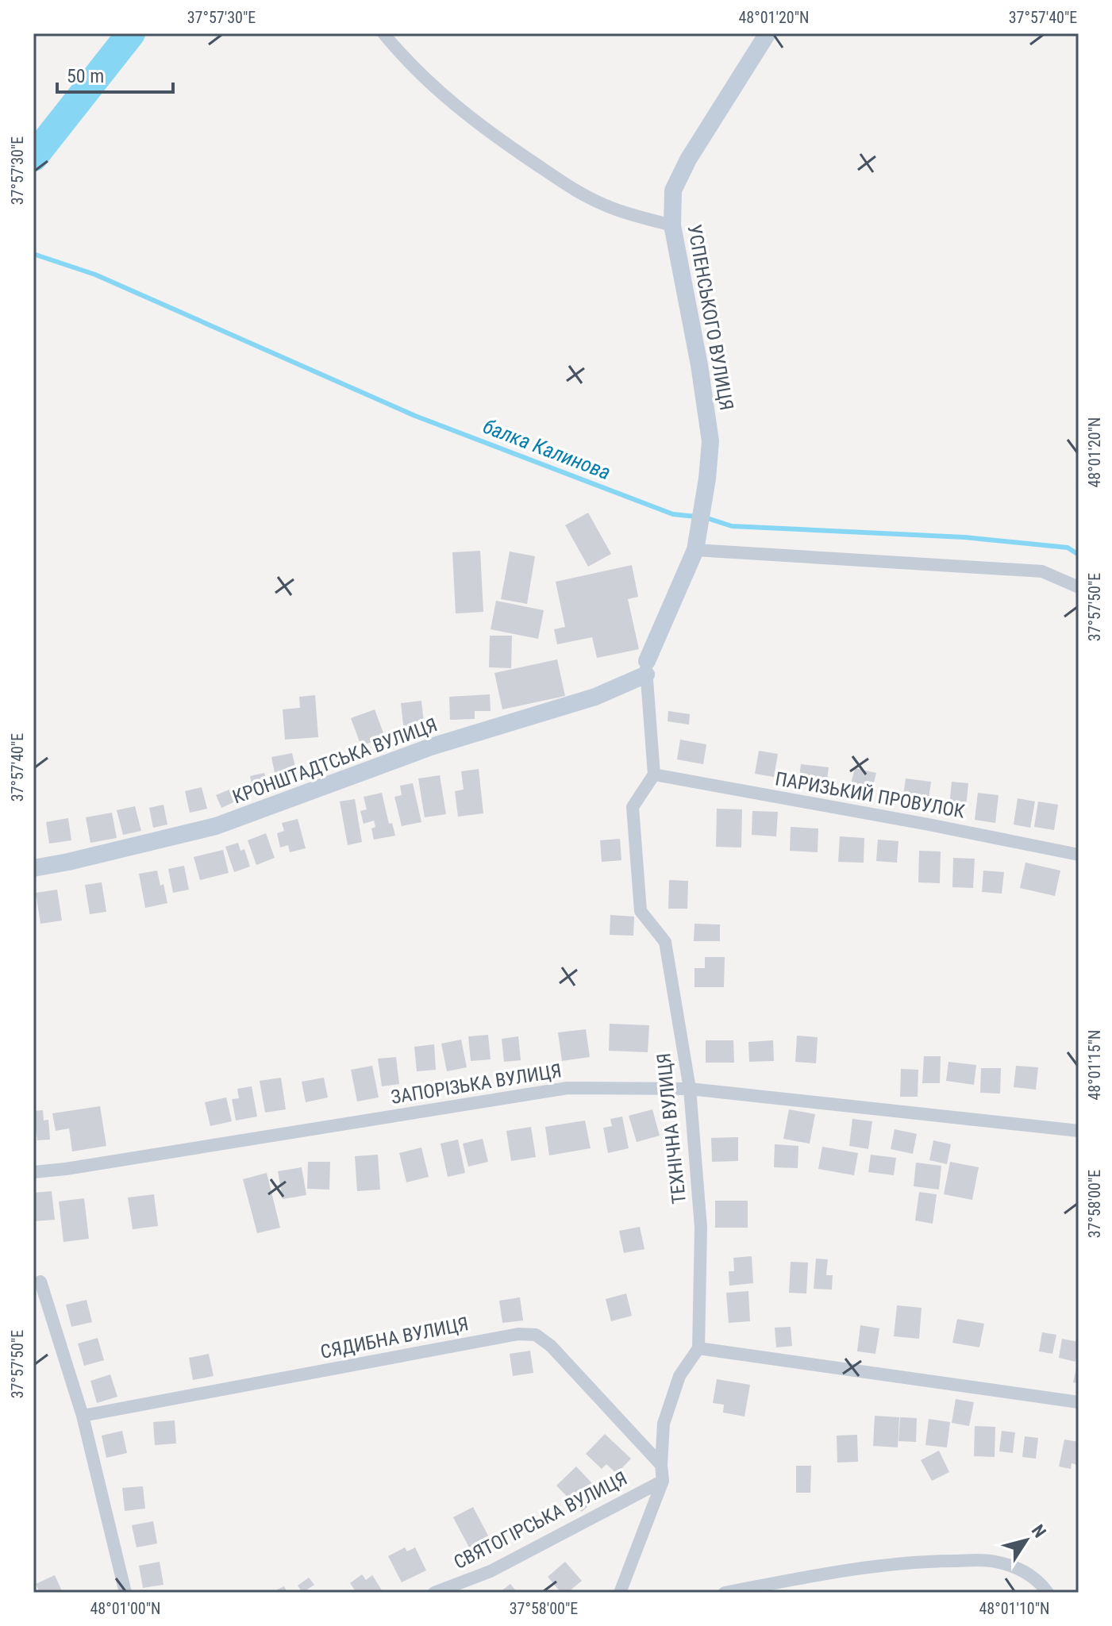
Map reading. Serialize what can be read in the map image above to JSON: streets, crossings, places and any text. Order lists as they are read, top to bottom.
{
  "streets": {
    "street": [
      "УСПЕНСЬКОГО ВУЛИЦЯ",
      "КРОНШТАДТСЬКА ВУЛИЦЯ",
      "ПАРИЗЬКИЙ ПРОВУЛОК",
      "ЗАПОРІЗЬКА ВУЛИЦЯ",
      "ТЕХНІЧНА ВУЛИЦЯ",
      "СЯДИБНА ВУЛИЦЯ",
      "СВЯТОГІРСЬКА ВУЛИЦЯ"
    ]
  },
  "crossings": [
    ["УСПЕНСЬКОГО ВУЛИЦЯ", "КРОНШТАДТСЬКА ВУЛИЦЯ"],
    ["ПАРИЗЬКИЙ ПРОВУЛОК", "ТЕХНІЧНА ВУЛИЦЯ"],
    ["ЗАПОРІЗЬКА ВУЛИЦЯ", "ТЕХНІЧНА ВУЛИЦЯ"]
  ],
  "water": ["балка Калинова"],
  "scale_bar": "50 m",
  "north": "top right",
  "coordinates": [
    "37°57'30\"E",
    "48°01'20\"N",
    "37°57'40\"E",
    "37°57'50\"E",
    "48°01'15\"N",
    "37°58'00\"E",
    "48°01'00\"N",
    "48°01'10\"N"
  ]
}
